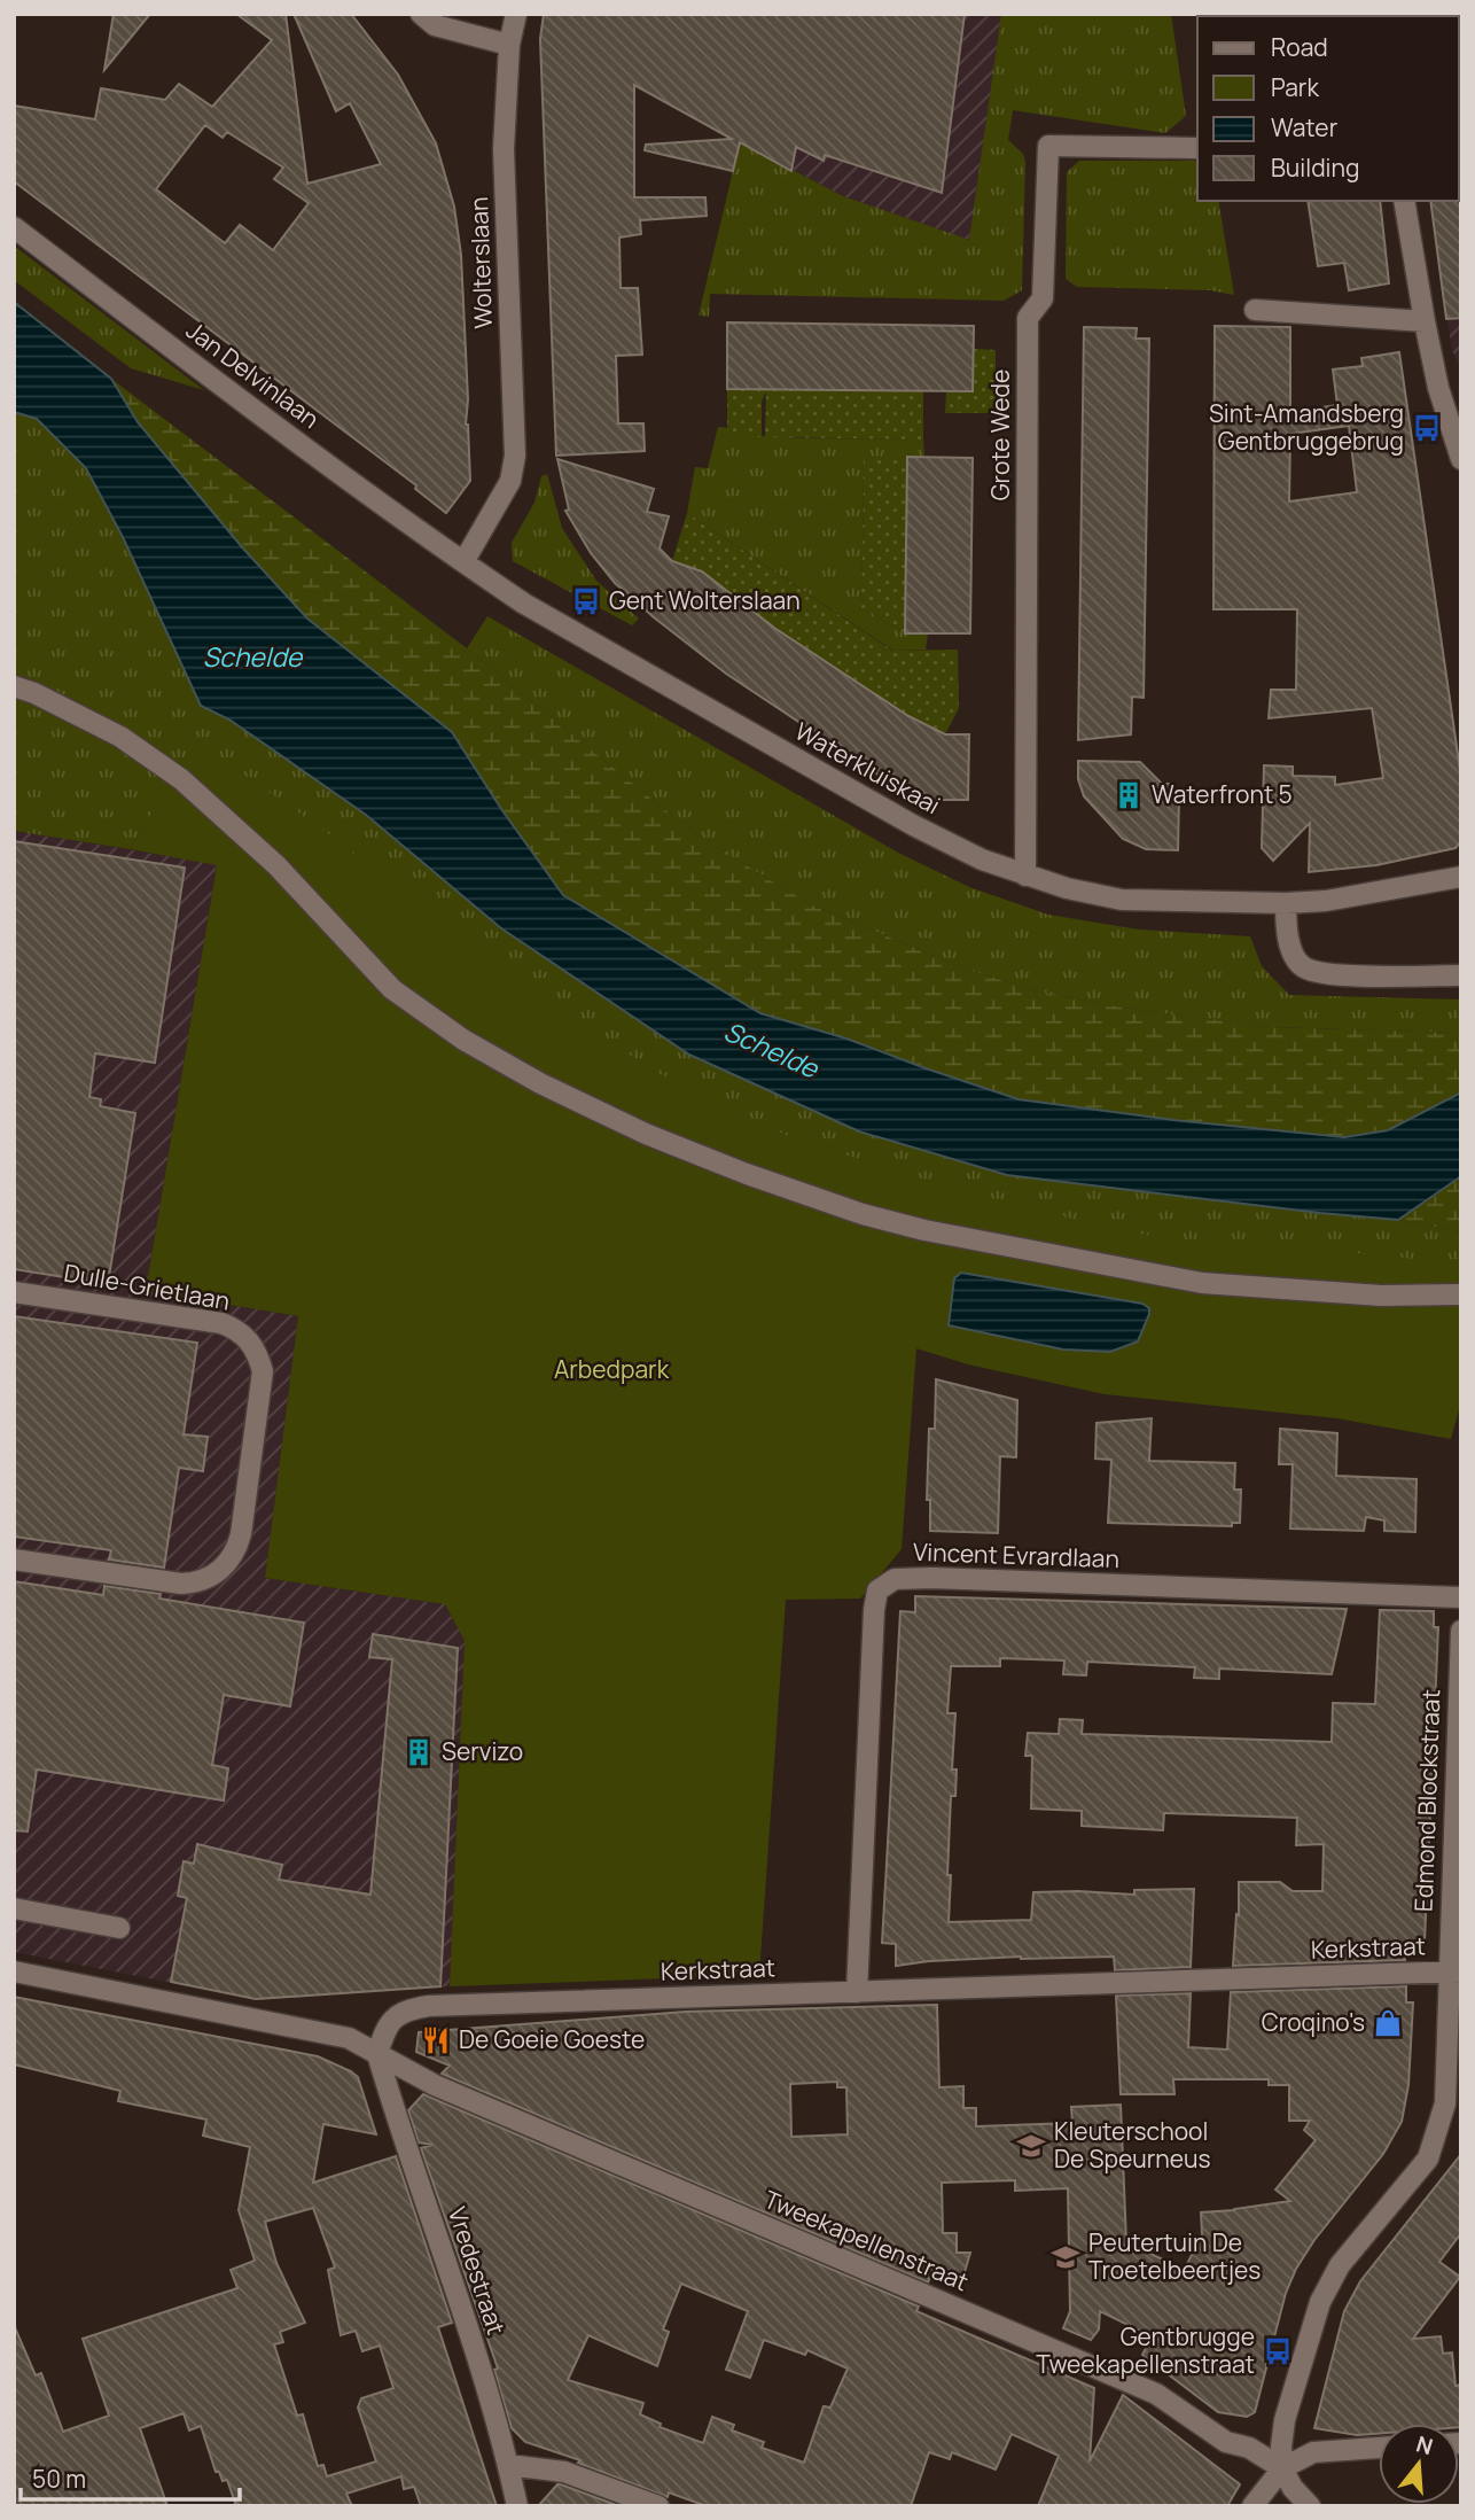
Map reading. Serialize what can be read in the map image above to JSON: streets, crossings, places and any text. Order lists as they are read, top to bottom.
{
  "streets": {
    "street": [
      "Wolterslaan",
      "Jan Delvinlaan",
      "Grote Wede",
      "Waterkluiskaai",
      "Dulle-Grietlaan",
      "Vincent Evrardlaan",
      "Edmond Blockstraat",
      "Kerkstraat",
      "Tweekapellenstraat",
      "Vredestraat"
    ]
  },
  "crossings": [
    ["Wolterslaan", "Jan Delvinlaan"],
    ["Wolterslaan", "Waterkluiskaai"],
    ["Jan Delvinlaan", "Waterkluiskaai"],
    ["Grote Wede", "Waterkluiskaai"],
    ["Vincent Evrardlaan", "Kerkstraat"],
    ["Edmond Blockstraat", "Kerkstraat"],
    ["Edmond Blockstraat", "Tweekapellenstraat"],
    ["Kerkstraat", "Tweekapellenstraat"],
    ["Kerkstraat", "Vredestraat"],
    ["Tweekapellenstraat", "Vredestraat"]
  ],
  "water": ["Schelde"],
  "parks": ["Arbedpark"],
  "places": {
    "bus stop": ["Sint-Amandsberg Gentbruggebrug", "Gent Wolterslaan", "Gentbrugge Tweekapellenstraat"],
    "building": ["Waterfront 5", "Servizo"],
    "shop": ["Croqino's"],
    "restaurant": ["De Goeie Goeste"],
    "school or university": ["Kleuterschool De Speurneus", "Peutertuin De Troetelbeertjes"]
  },
  "legend": [
    "Road",
    "Park",
    "Water",
    "Building"
  ],
  "scale_bar": "50 m",
  "north": "top"
}
